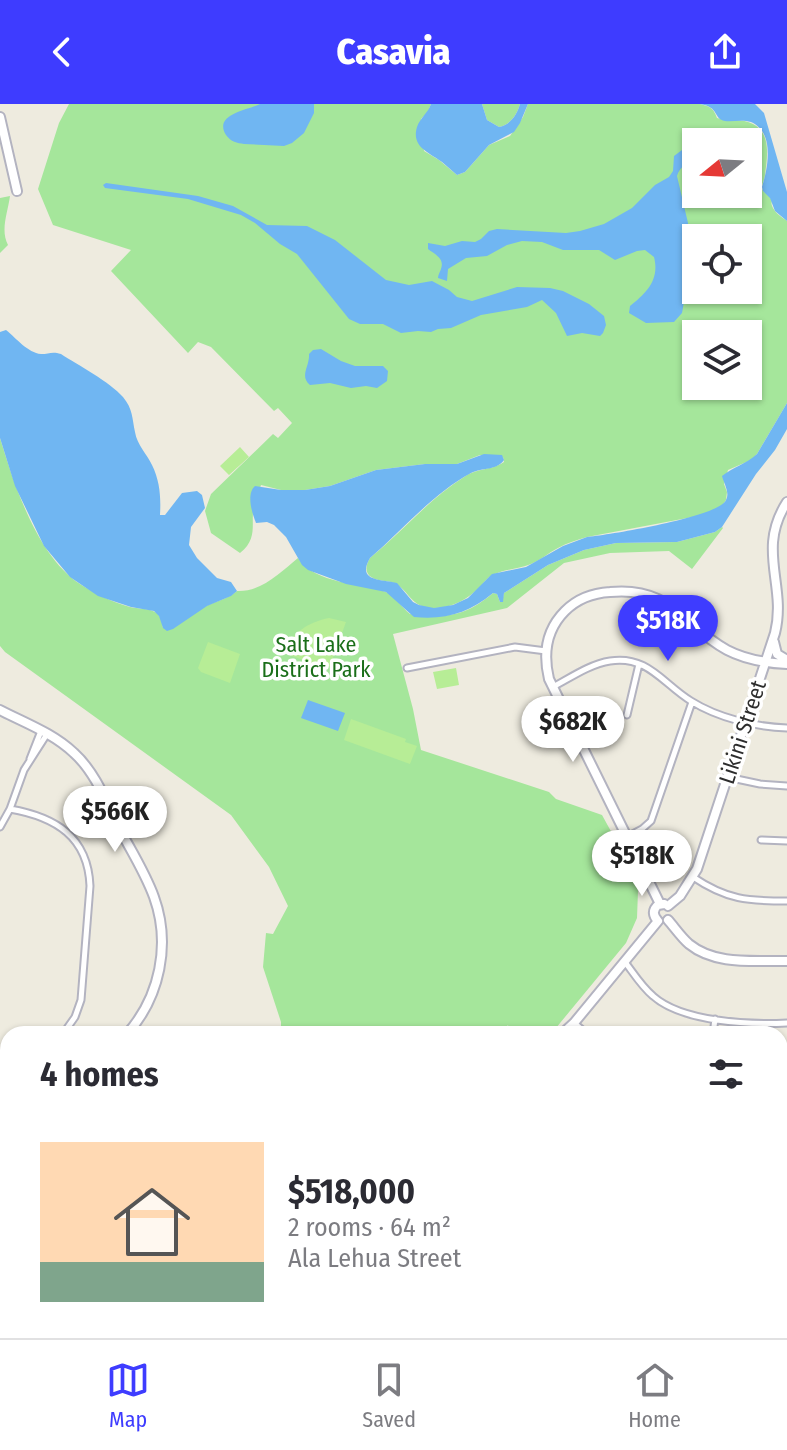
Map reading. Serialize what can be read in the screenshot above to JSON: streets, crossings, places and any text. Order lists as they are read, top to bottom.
{
  "streets": {
    "street": ["Likini Street"]
  },
  "parks": ["Salt Lake District Park"],
  "north": "left",
  "page": {
    "header": "Casavia",
    "price": [
      "$518K",
      "$682K",
      "$566K",
      "$518K"
    ],
    "heading": "4 homes",
    "list": [
      {
        "name": "$518,000",
        "note": "2 rooms · 64 m² · Ala Lehua Street"
      }
    ],
    "tabs": ["Map", "Saved", "Home"]
  }
}
